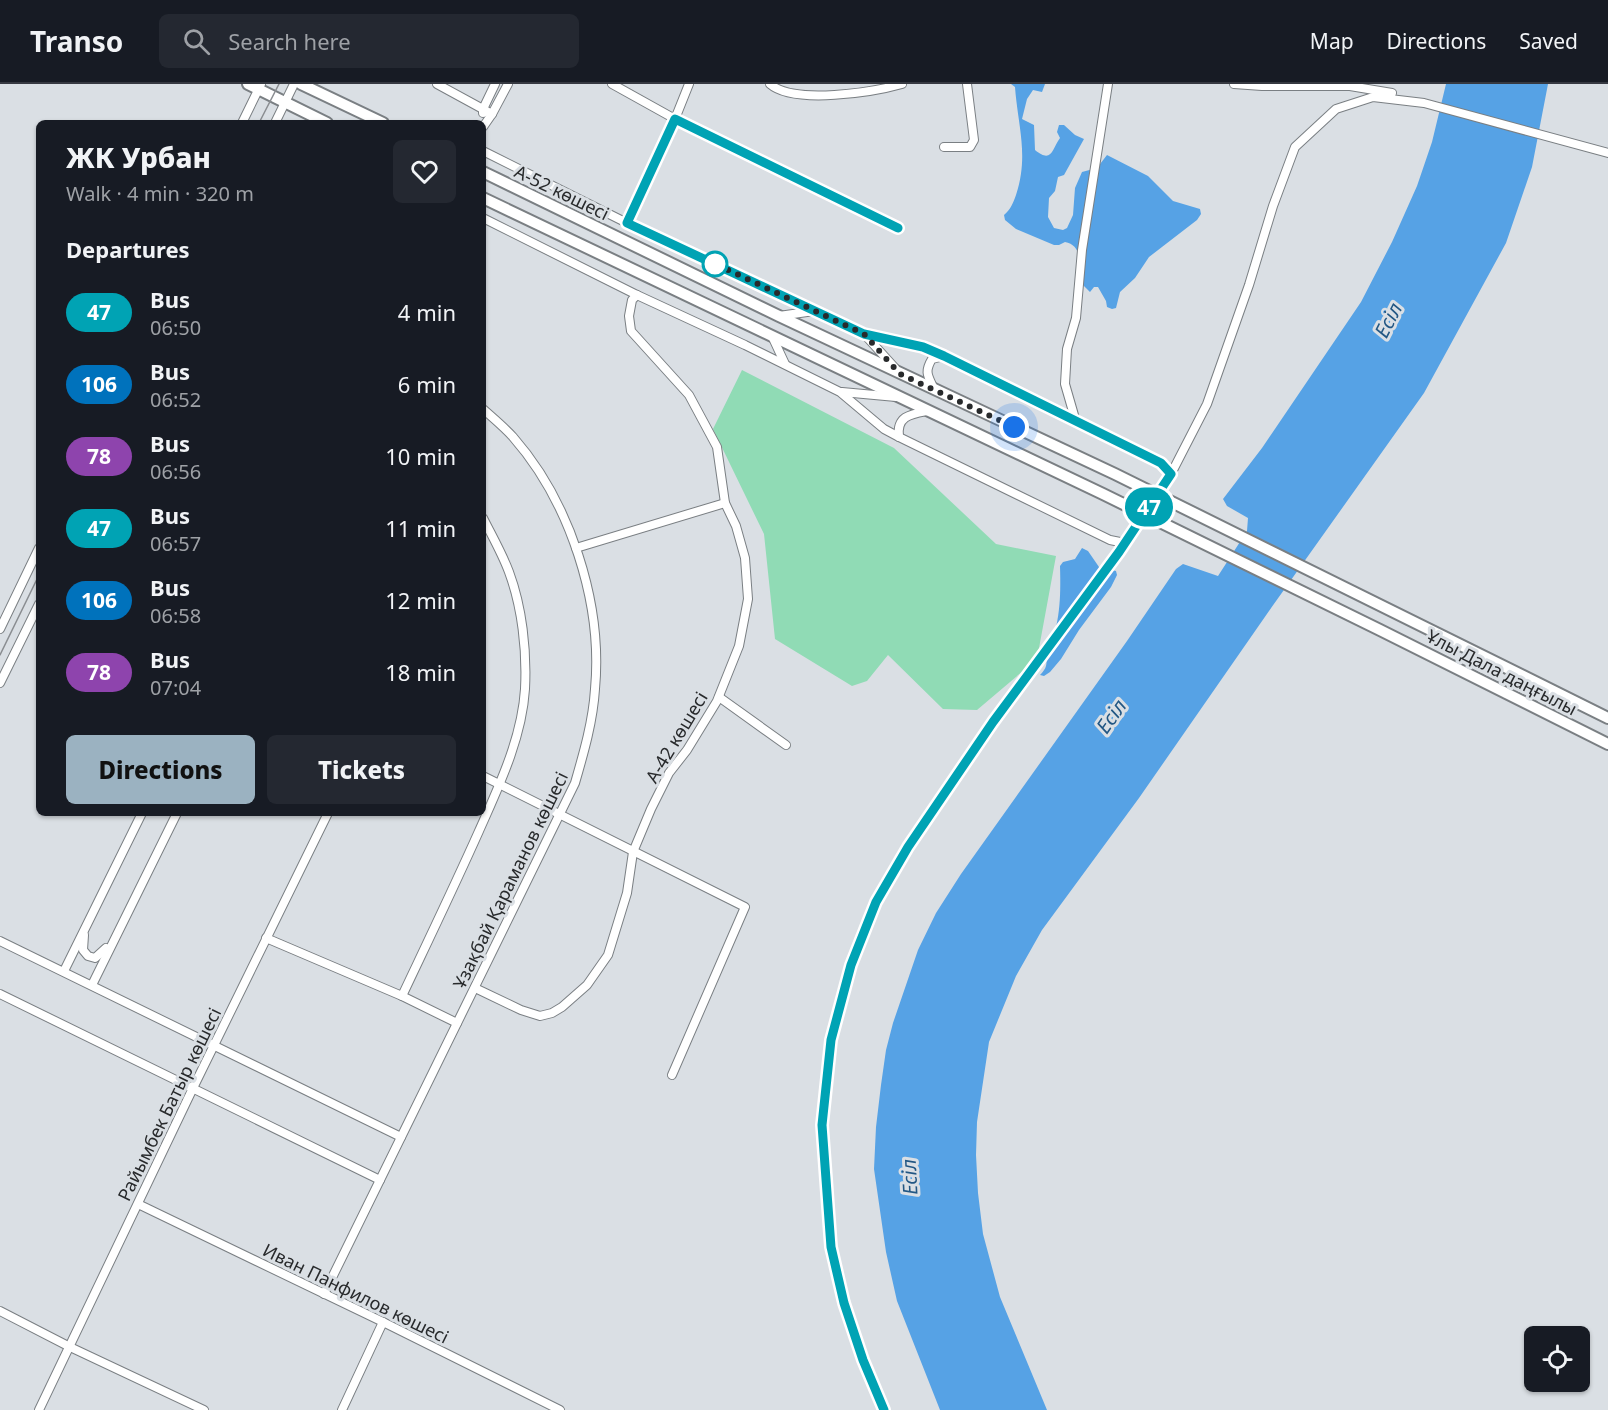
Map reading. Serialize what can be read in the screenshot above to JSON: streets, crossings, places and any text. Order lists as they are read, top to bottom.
{
  "streets": {
    "main road": ["А-52 көшесі", "Ұлы Дала даңғылы"],
    "street": [
      "А-42 көшесі",
      "Ұзақбай Қараманов көшесі",
      "Райымбек Батыр көшесі",
      "Иван Панфилов көшесі"
    ]
  },
  "crossings": [
    ["А-52 көшесі", "Ұлы Дала даңғылы"],
    ["А-42 көшесі", "Ұзақбай Қараманов көшесі"],
    ["Ұзақбай Қараманов көшесі", "Иван Панфилов көшесі"],
    ["Райымбек Батыр көшесі", "Иван Панфилов көшесі"]
  ],
  "water": ["Есіл"],
  "lines": ["bus line 47"],
  "page": {
    "header": "Transo",
    "search": "Search here",
    "nav": ["Map", "Directions", "Saved"],
    "on_map": "47",
    "heading": [
      ["ЖК Урбан", "Walk · 4 min · 320 m"],
      "Departures"
    ],
    "list": [
      {
        "mark": "47",
        "name": "Bus",
        "note": "06:50",
        "value": "4 min"
      },
      {
        "mark": "106",
        "name": "Bus",
        "note": "06:52",
        "value": "6 min"
      },
      {
        "mark": "78",
        "name": "Bus",
        "note": "06:56",
        "value": "10 min"
      },
      {
        "mark": "47",
        "name": "Bus",
        "note": "06:57",
        "value": "11 min"
      },
      {
        "mark": "106",
        "name": "Bus",
        "note": "06:58",
        "value": "12 min"
      },
      {
        "mark": "78",
        "name": "Bus",
        "note": "07:04",
        "value": "18 min"
      }
    ],
    "buttons": ["Directions", "Tickets"]
  }
}
